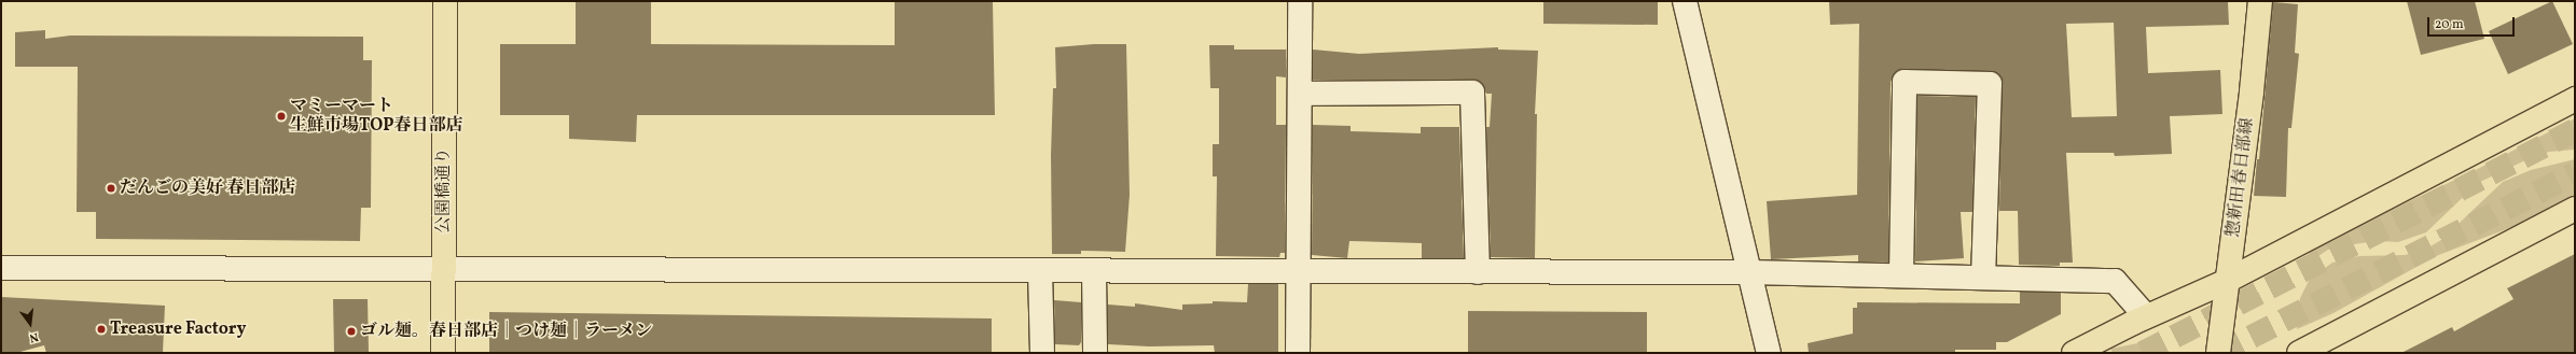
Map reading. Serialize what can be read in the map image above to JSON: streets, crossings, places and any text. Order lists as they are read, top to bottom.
{
  "streets": {
    "main road": ["惣新田春日部線", "公園橋通り"]
  },
  "places": [
    "マミーマート 生鮮市場TOP春日部店",
    "だんごの美好 春日部店",
    "Treasure Factory",
    "ゴル麺。春日部店｜つけ麺｜ラーメン"
  ],
  "scale_bar": "20 m",
  "north": "bottom"
}
